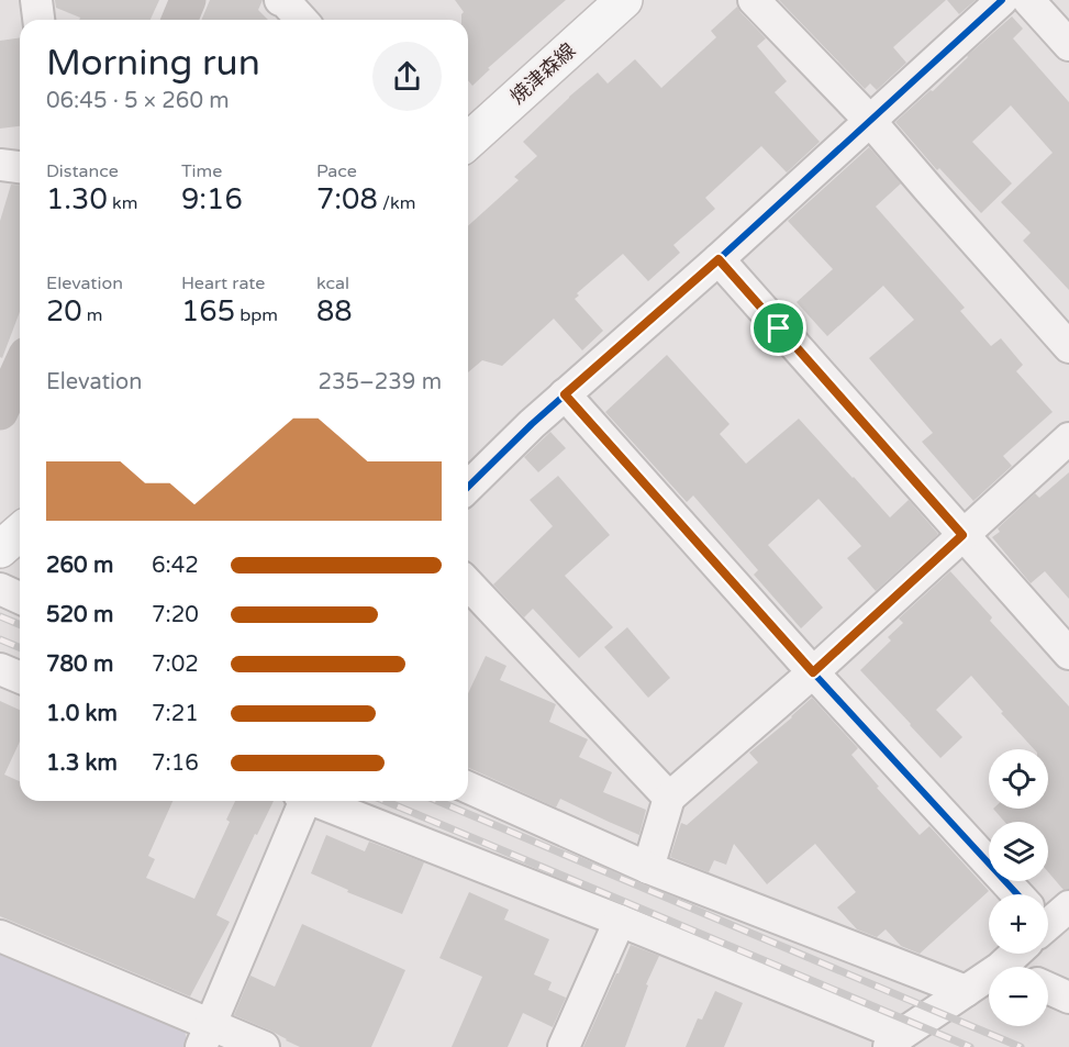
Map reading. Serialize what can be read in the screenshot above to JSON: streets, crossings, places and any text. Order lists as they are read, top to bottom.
{
  "streets": {
    "main road": ["焼津森線"]
  },
  "page": {
    "heading": ["Morning run", "06:45 · 5 × 260 m"],
    "stats": [
      ["Distance", "1.30 km"],
      ["Time", "9:16"],
      ["Pace", "7:08 /km"],
      ["Elevation", "20 m"],
      ["Heart rate", "165 bpm"],
      ["kcal", "88"]
    ],
    "chart": ["Elevation", "235–239 m"],
    "list": [
      {
        "name": "260 m",
        "note": "6:42"
      },
      {
        "name": "520 m",
        "note": "7:20"
      },
      {
        "name": "780 m",
        "note": "7:02"
      },
      {
        "name": "1.0 km",
        "note": "7:21"
      },
      {
        "name": "1.3 km",
        "note": "7:16"
      }
    ],
    "map_buttons": ["+", "−"]
  }
}
